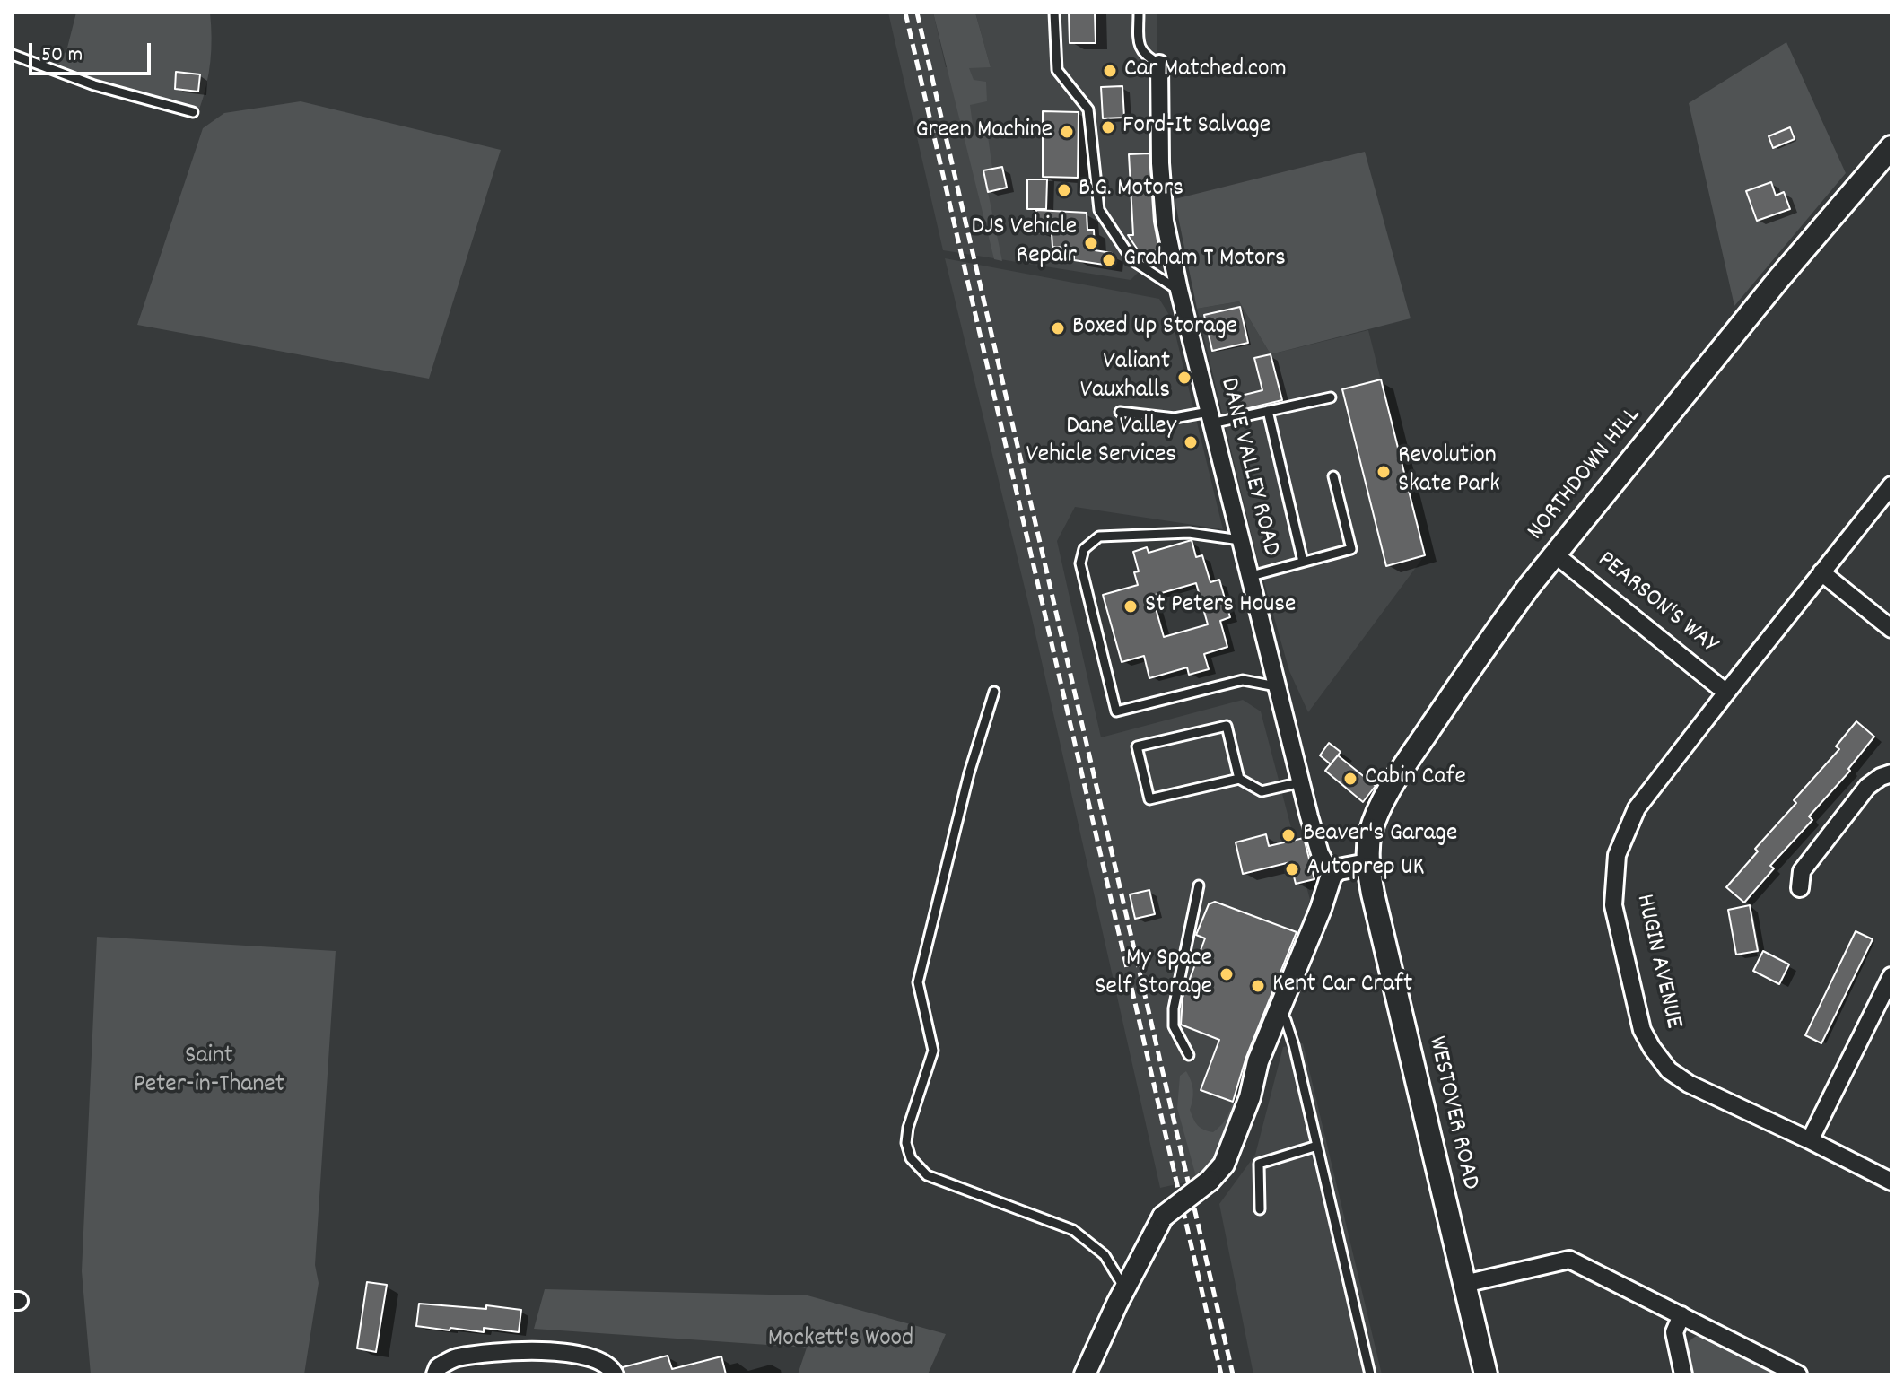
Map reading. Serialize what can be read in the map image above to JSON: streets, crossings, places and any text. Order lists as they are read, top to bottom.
{
  "streets": {
    "main road": ["NORTHDOWN HILL", "WESTOVER ROAD"],
    "street": ["DANE VALLEY ROAD", "PEARSON'S WAY", "HUGIN AVENUE"]
  },
  "crossings": [
    ["NORTHDOWN HILL", "PEARSON'S WAY"],
    ["NORTHDOWN HILL", "WESTOVER ROAD"],
    ["PEARSON'S WAY", "HUGIN AVENUE"]
  ],
  "parks": ["Saint Peter-in-Thanet", "Mockett's Wood"],
  "places": [
    "Car Matched.com",
    "Ford-It Salvage",
    "Green Machine",
    "B.G. Motors",
    "DJS Vehicle Repair",
    "Graham T Motors",
    "Boxed Up Storage",
    "Valiant Vauxhalls",
    "Dane Valley Vehicle Services",
    "Revolution Skate Park",
    "St Peters House",
    "Cabin Cafe",
    "Beaver's Garage",
    "Autoprep UK",
    "My Space Self Storage",
    "Kent Car Craft"
  ],
  "scale_bar": "50 m"
}
